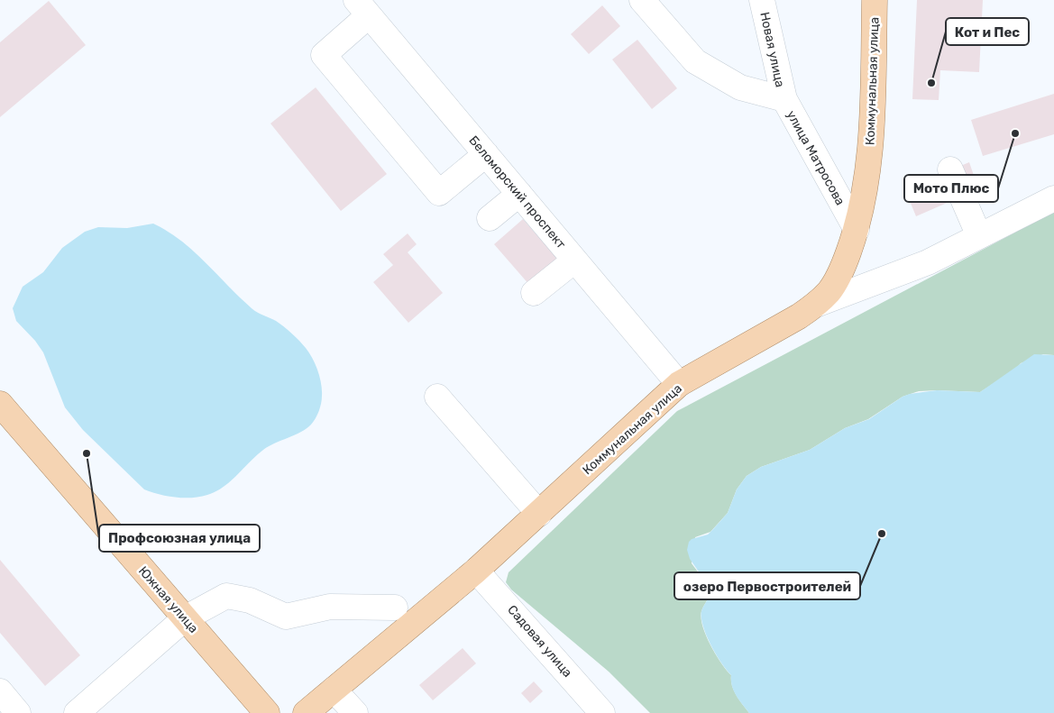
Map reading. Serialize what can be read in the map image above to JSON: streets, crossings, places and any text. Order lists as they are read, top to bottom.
{
  "streets": {
    "main road": ["Коммунальная улица", "Южная улица"],
    "street": [
      "Новая улица",
      "улица Матросова",
      "Беломорский проспект",
      "Садовая улица"
    ]
  },
  "crossings": [
    ["Новая улица", "улица Матросова"],
    ["Коммунальная улица", "улица Матросова"],
    ["Коммунальная улица", "Беломорский проспект"],
    ["Коммунальная улица", "Садовая улица"]
  ],
  "places": [
    "Кот и Пес",
    "Мото Плюс",
    "Профсоюзная улица",
    "озеро Первостроителей"
  ]
}
